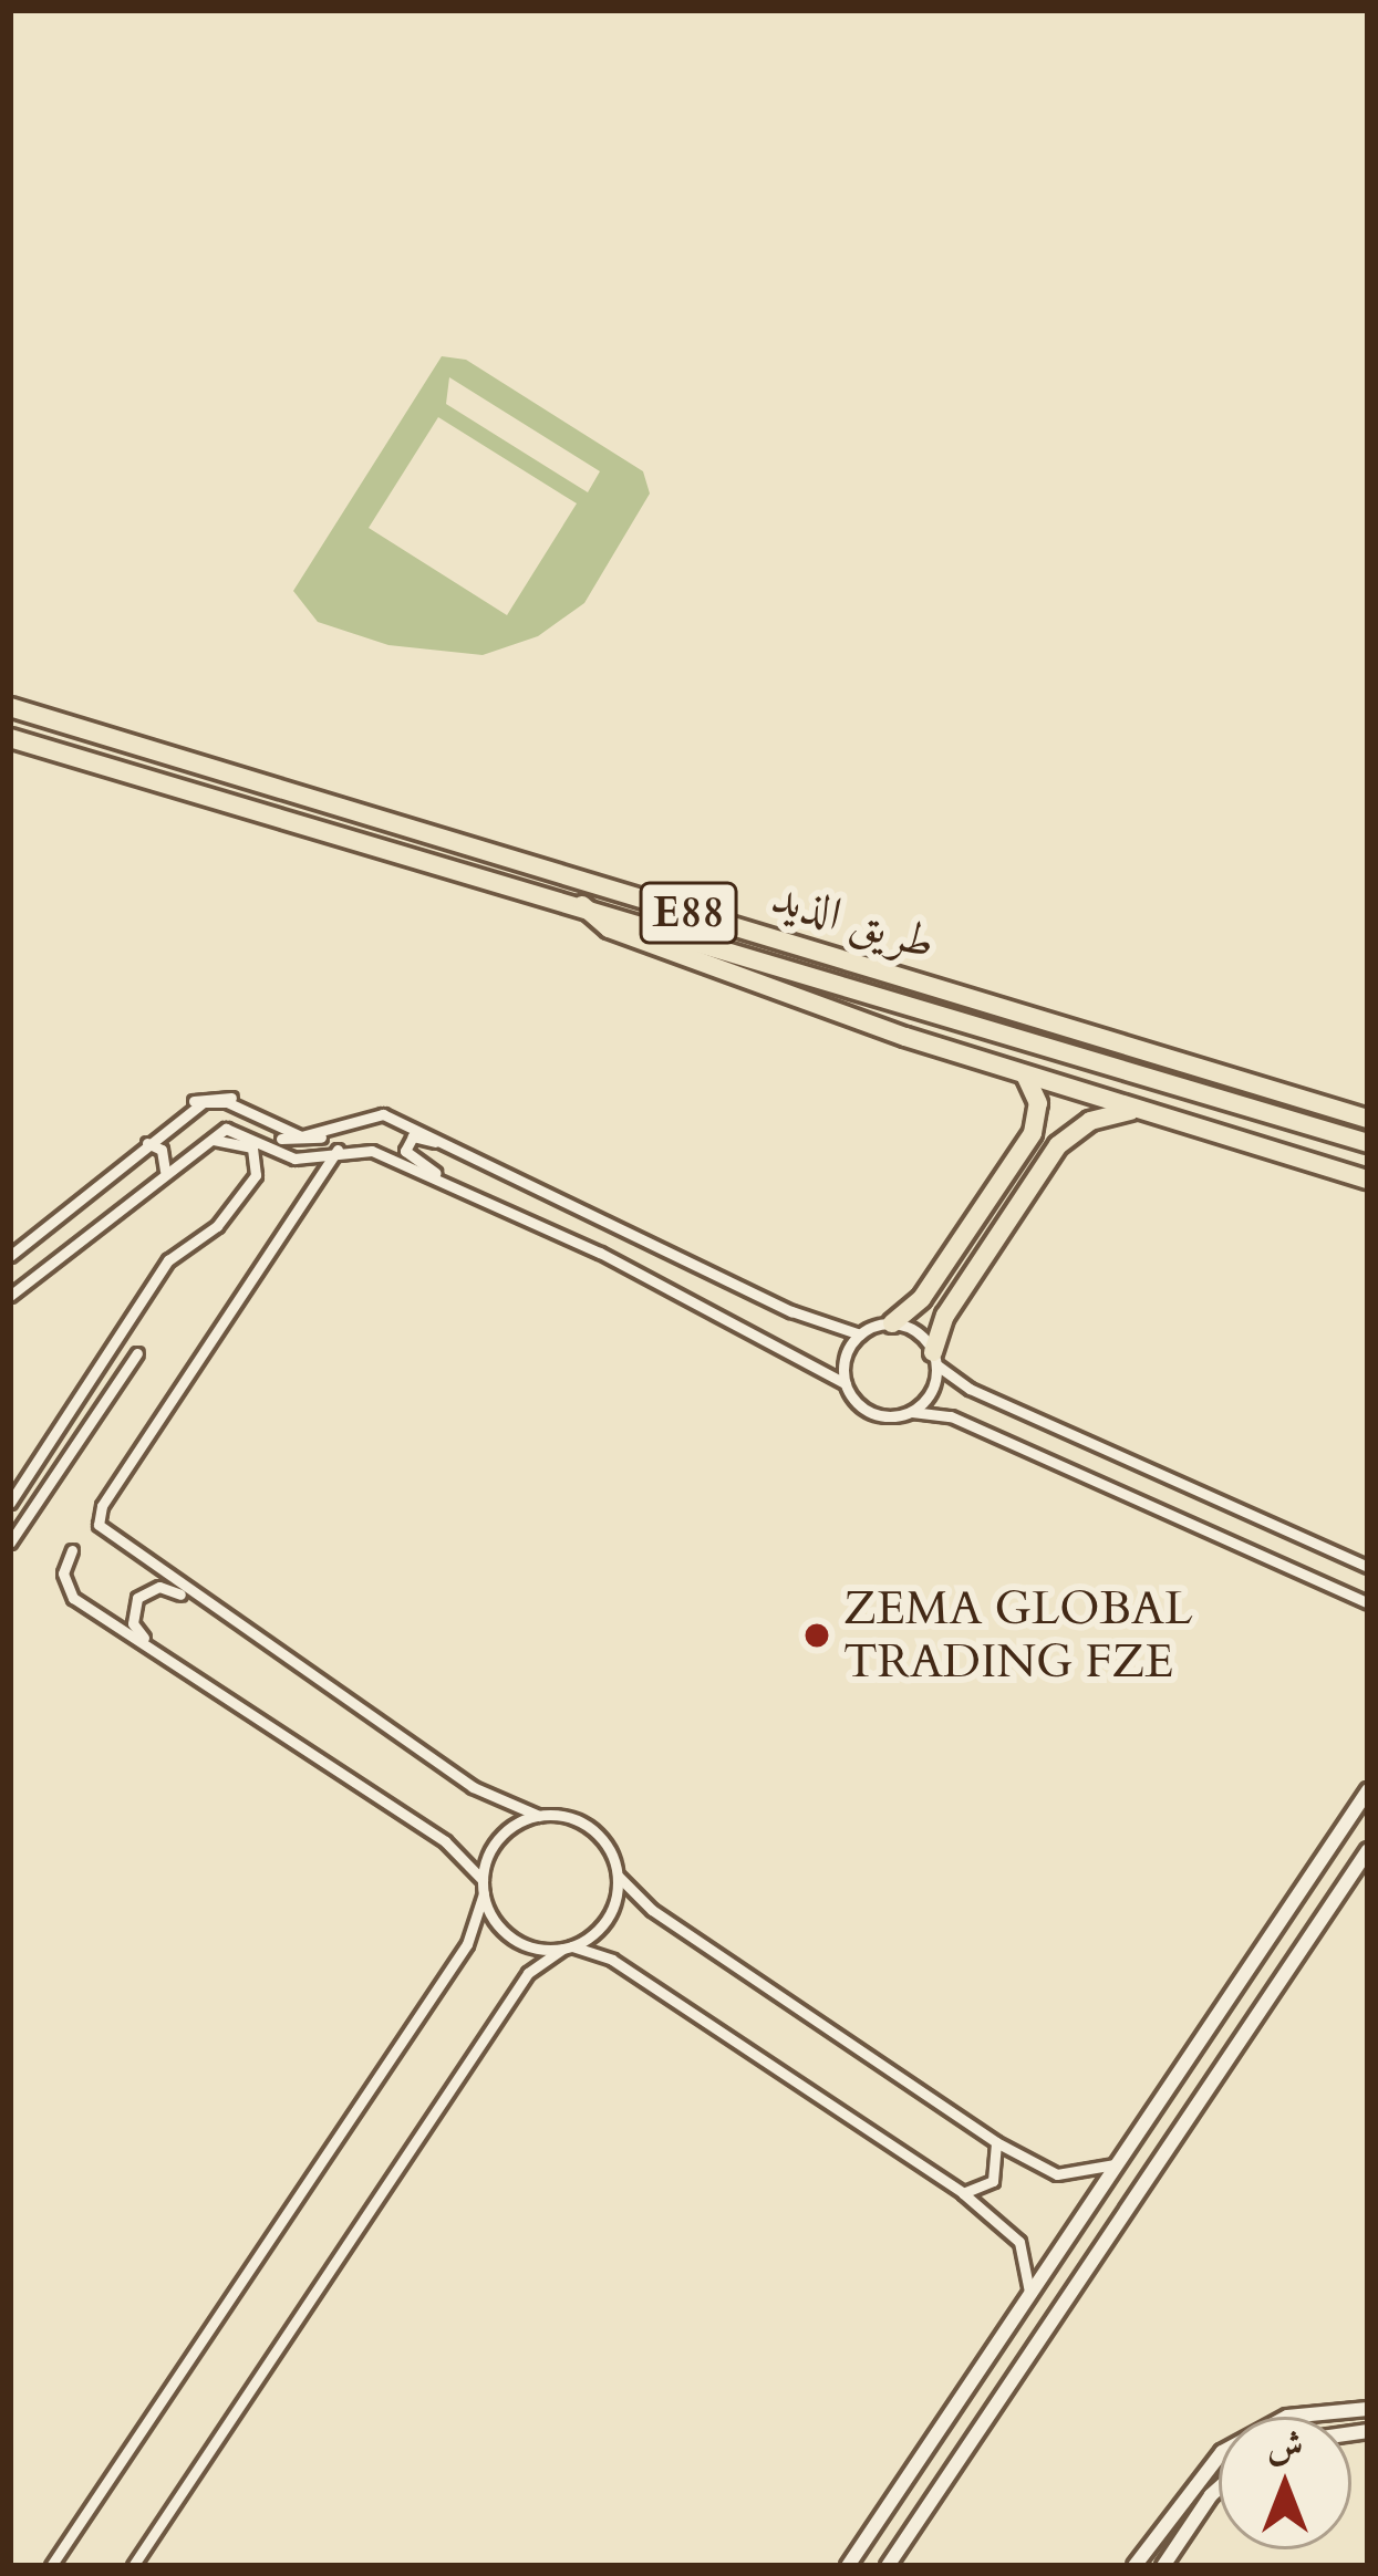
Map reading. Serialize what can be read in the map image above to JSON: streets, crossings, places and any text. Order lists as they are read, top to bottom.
{
  "streets": {
    "highway": ["E88", "طريق الذيد"]
  },
  "places": ["ZEMA GLOBAL TRADING FZE"],
  "north": "top"
}
